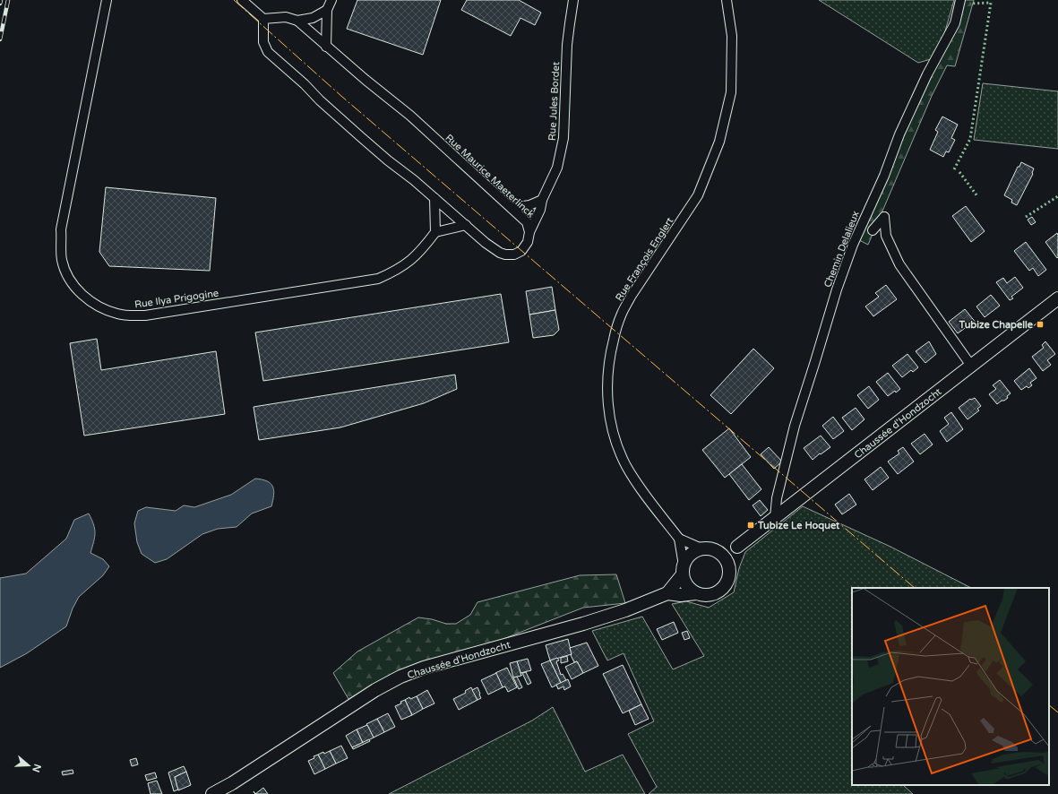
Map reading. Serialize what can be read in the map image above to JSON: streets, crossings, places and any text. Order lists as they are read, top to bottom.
{
  "streets": {
    "main road": ["Chaussée d'Hondzocht"],
    "street": [
      "Rue Jules Bordet",
      "Rue Maurice Maeterlinck",
      "Chemin Delalieux",
      "Rue François Englert",
      "Rue Ilya Prigogine"
    ]
  },
  "crossings": [
    ["Rue Jules Bordet", "Rue Maurice Maeterlinck"],
    ["Chemin Delalieux", "Chaussée d'Hondzocht"]
  ],
  "places": {
    "transit": ["Tubize Chapelle", "Tubize Le Hoquet"]
  },
  "north": "right"
}
